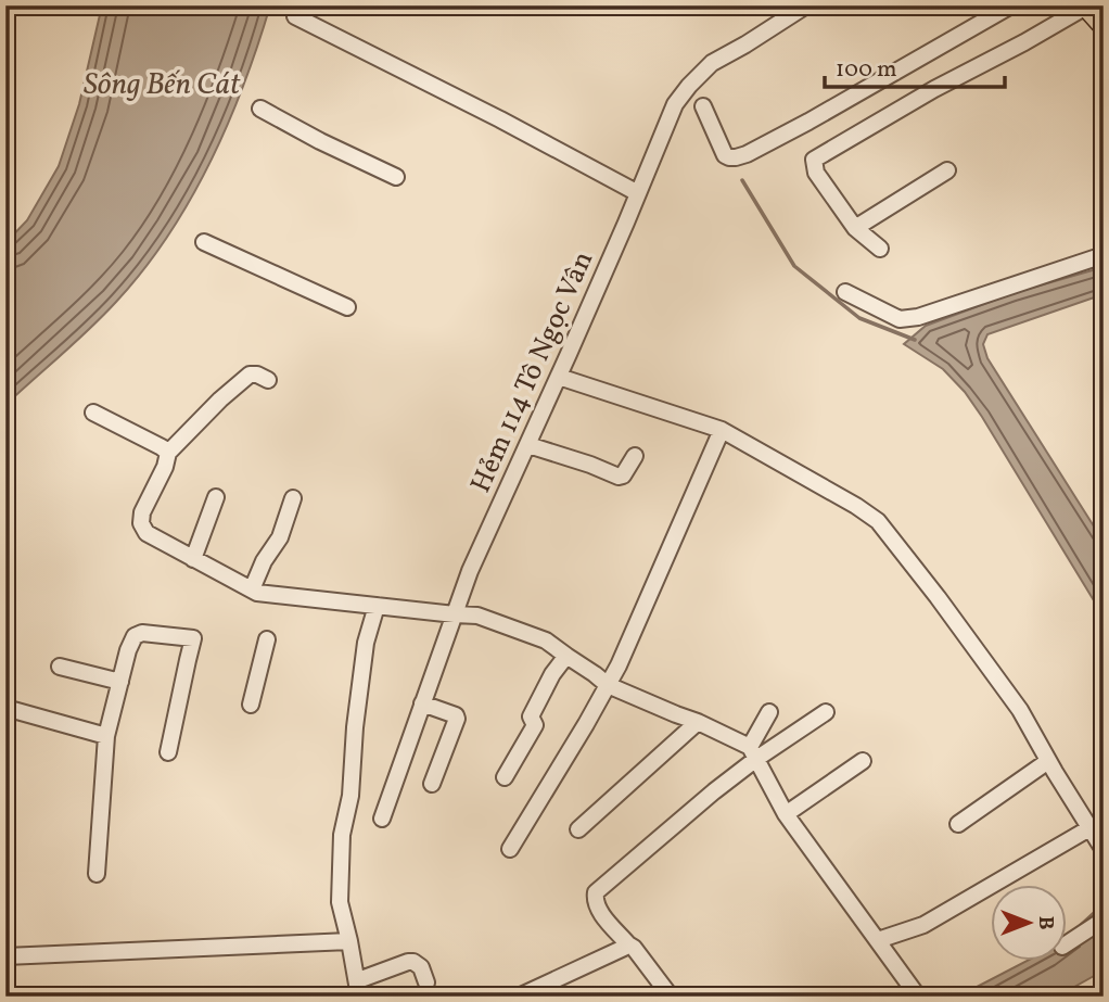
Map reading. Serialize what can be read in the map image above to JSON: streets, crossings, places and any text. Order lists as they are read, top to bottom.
{
  "streets": {
    "street": ["Hẻm 114 Tô Ngọc Vân"]
  },
  "water": ["Sông Bến Cát"],
  "scale_bar": "100 m",
  "north": "right"
}
